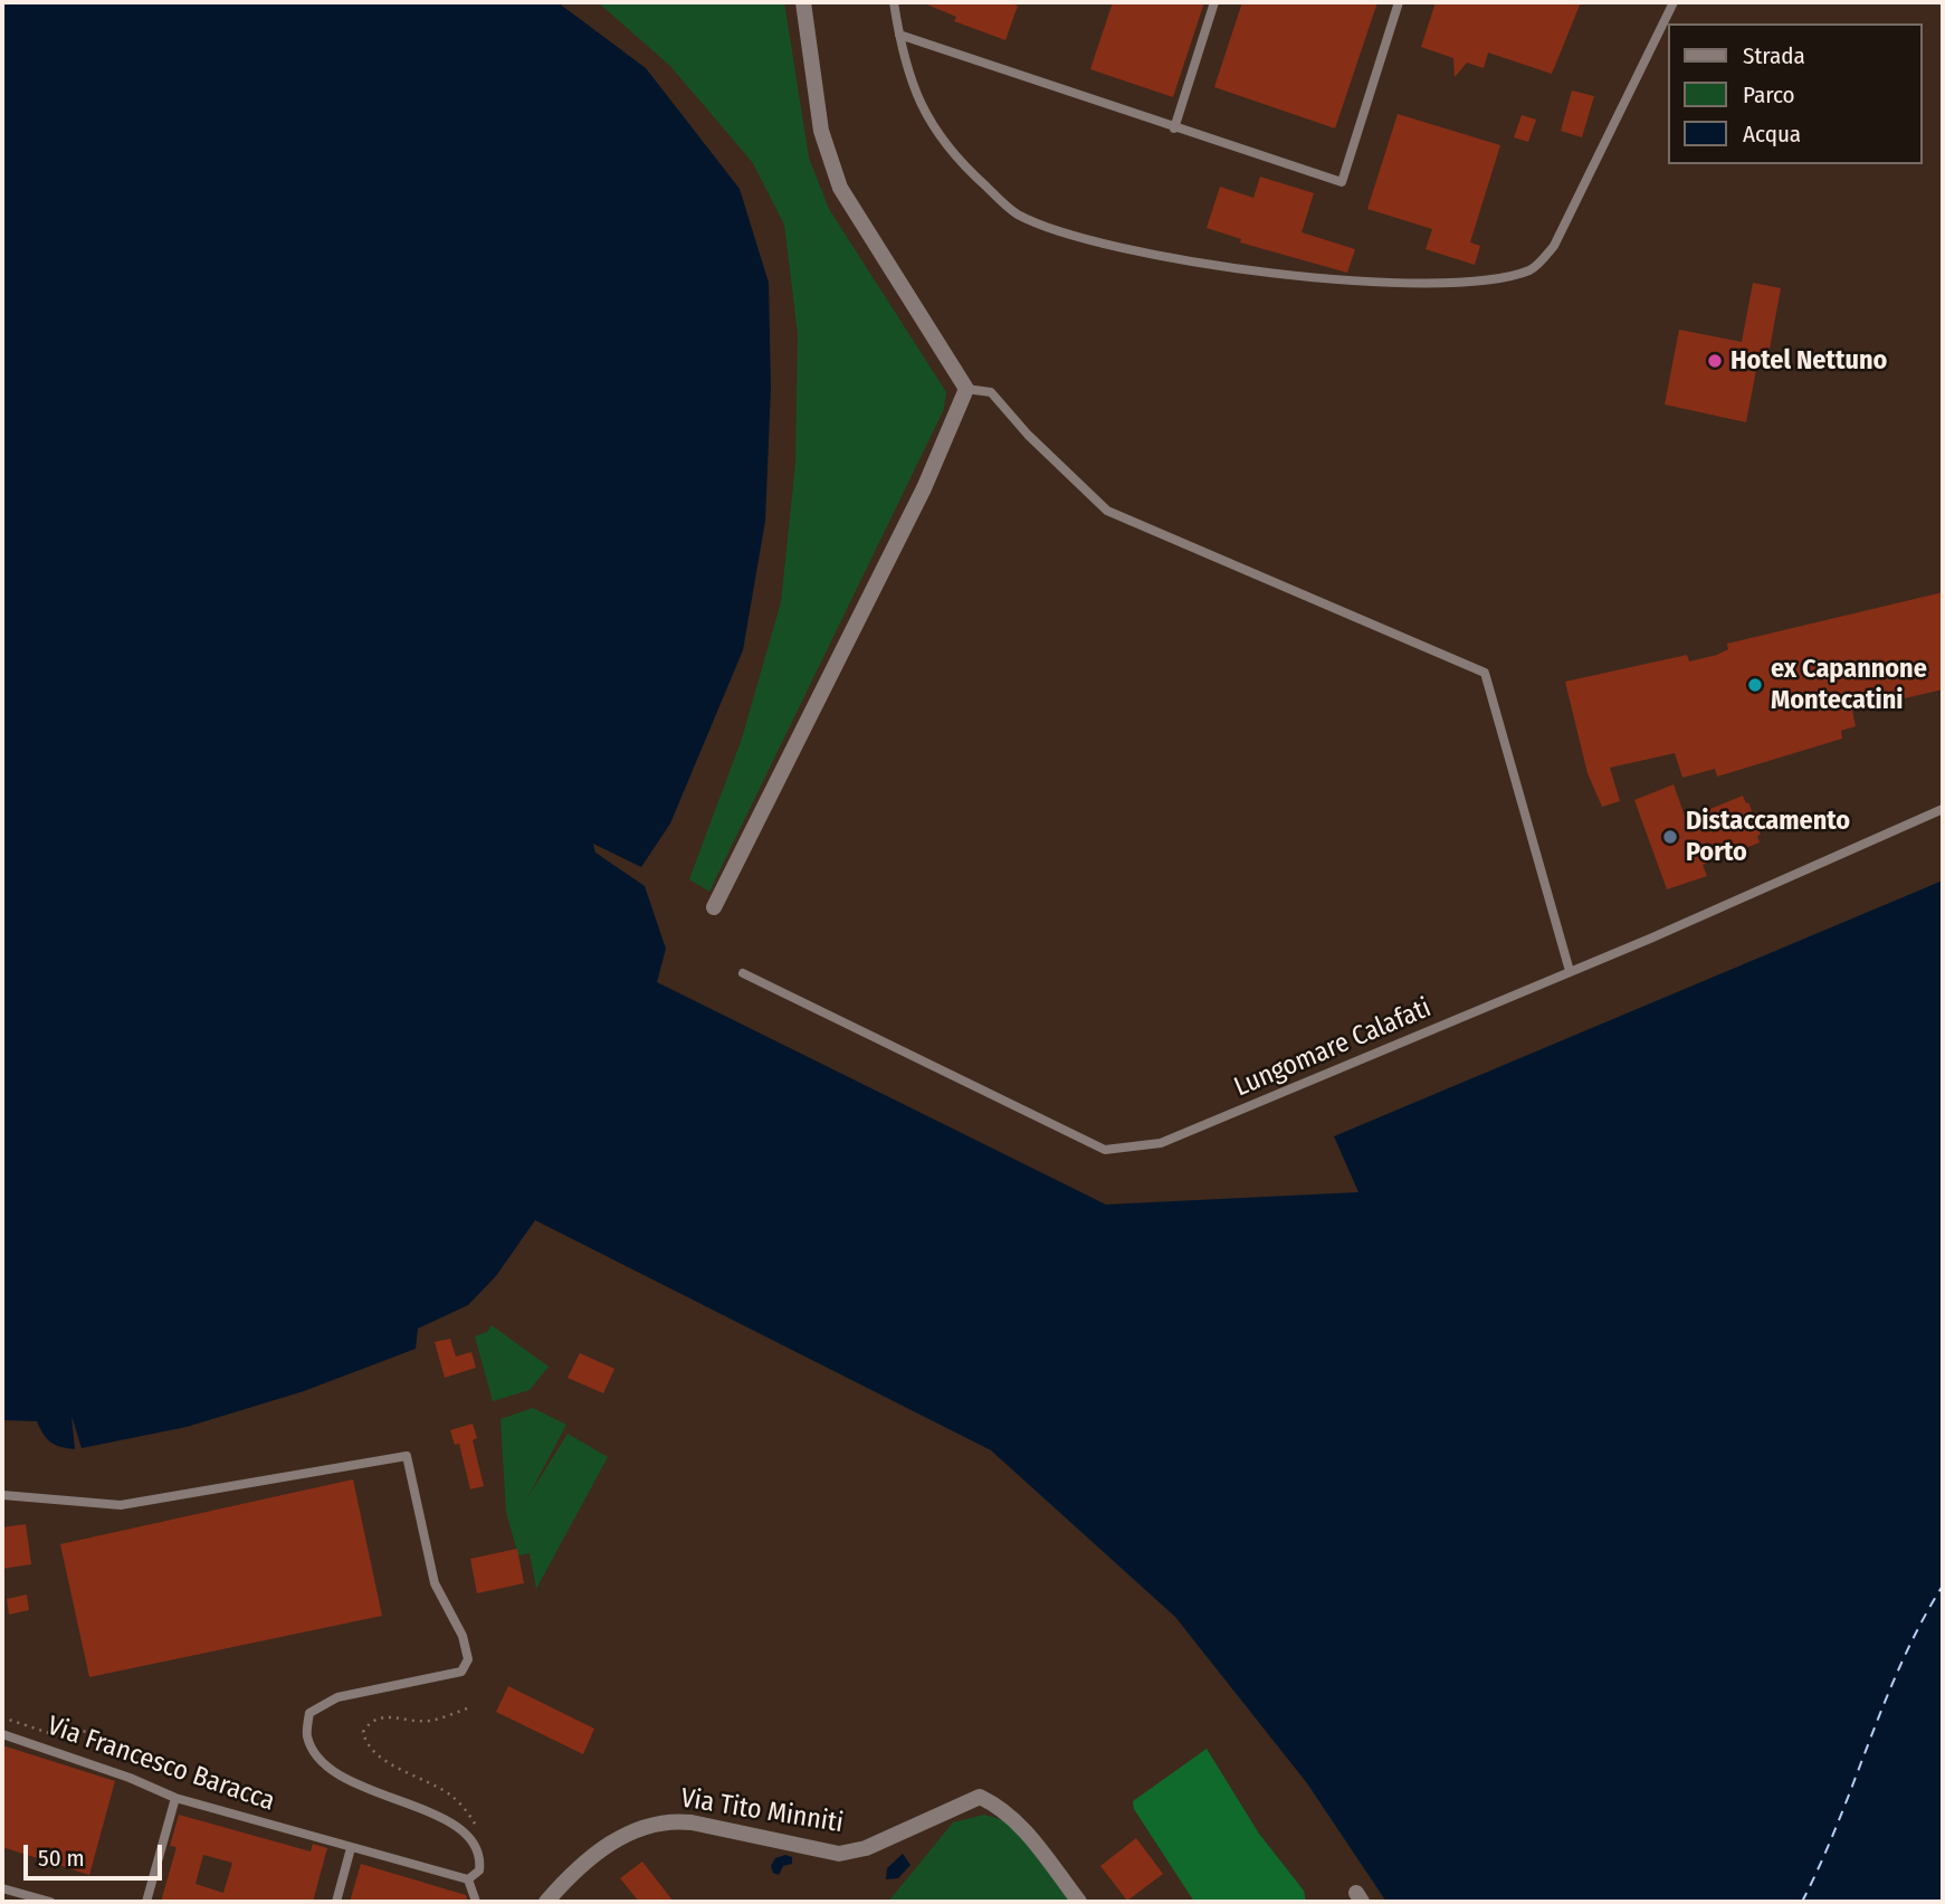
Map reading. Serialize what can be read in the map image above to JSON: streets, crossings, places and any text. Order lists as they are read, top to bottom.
{
  "streets": {
    "street": ["Via Tito Minniti"],
    "lane": ["Lungomare Calafati", "Via Francesco Baracca"]
  },
  "places": ["Hotel Nettuno", "ex Capannone Montecatini", "Distaccamento Porto"],
  "legend": ["Strada", "Parco", "Acqua"],
  "scale_bar": "50 m"
}
